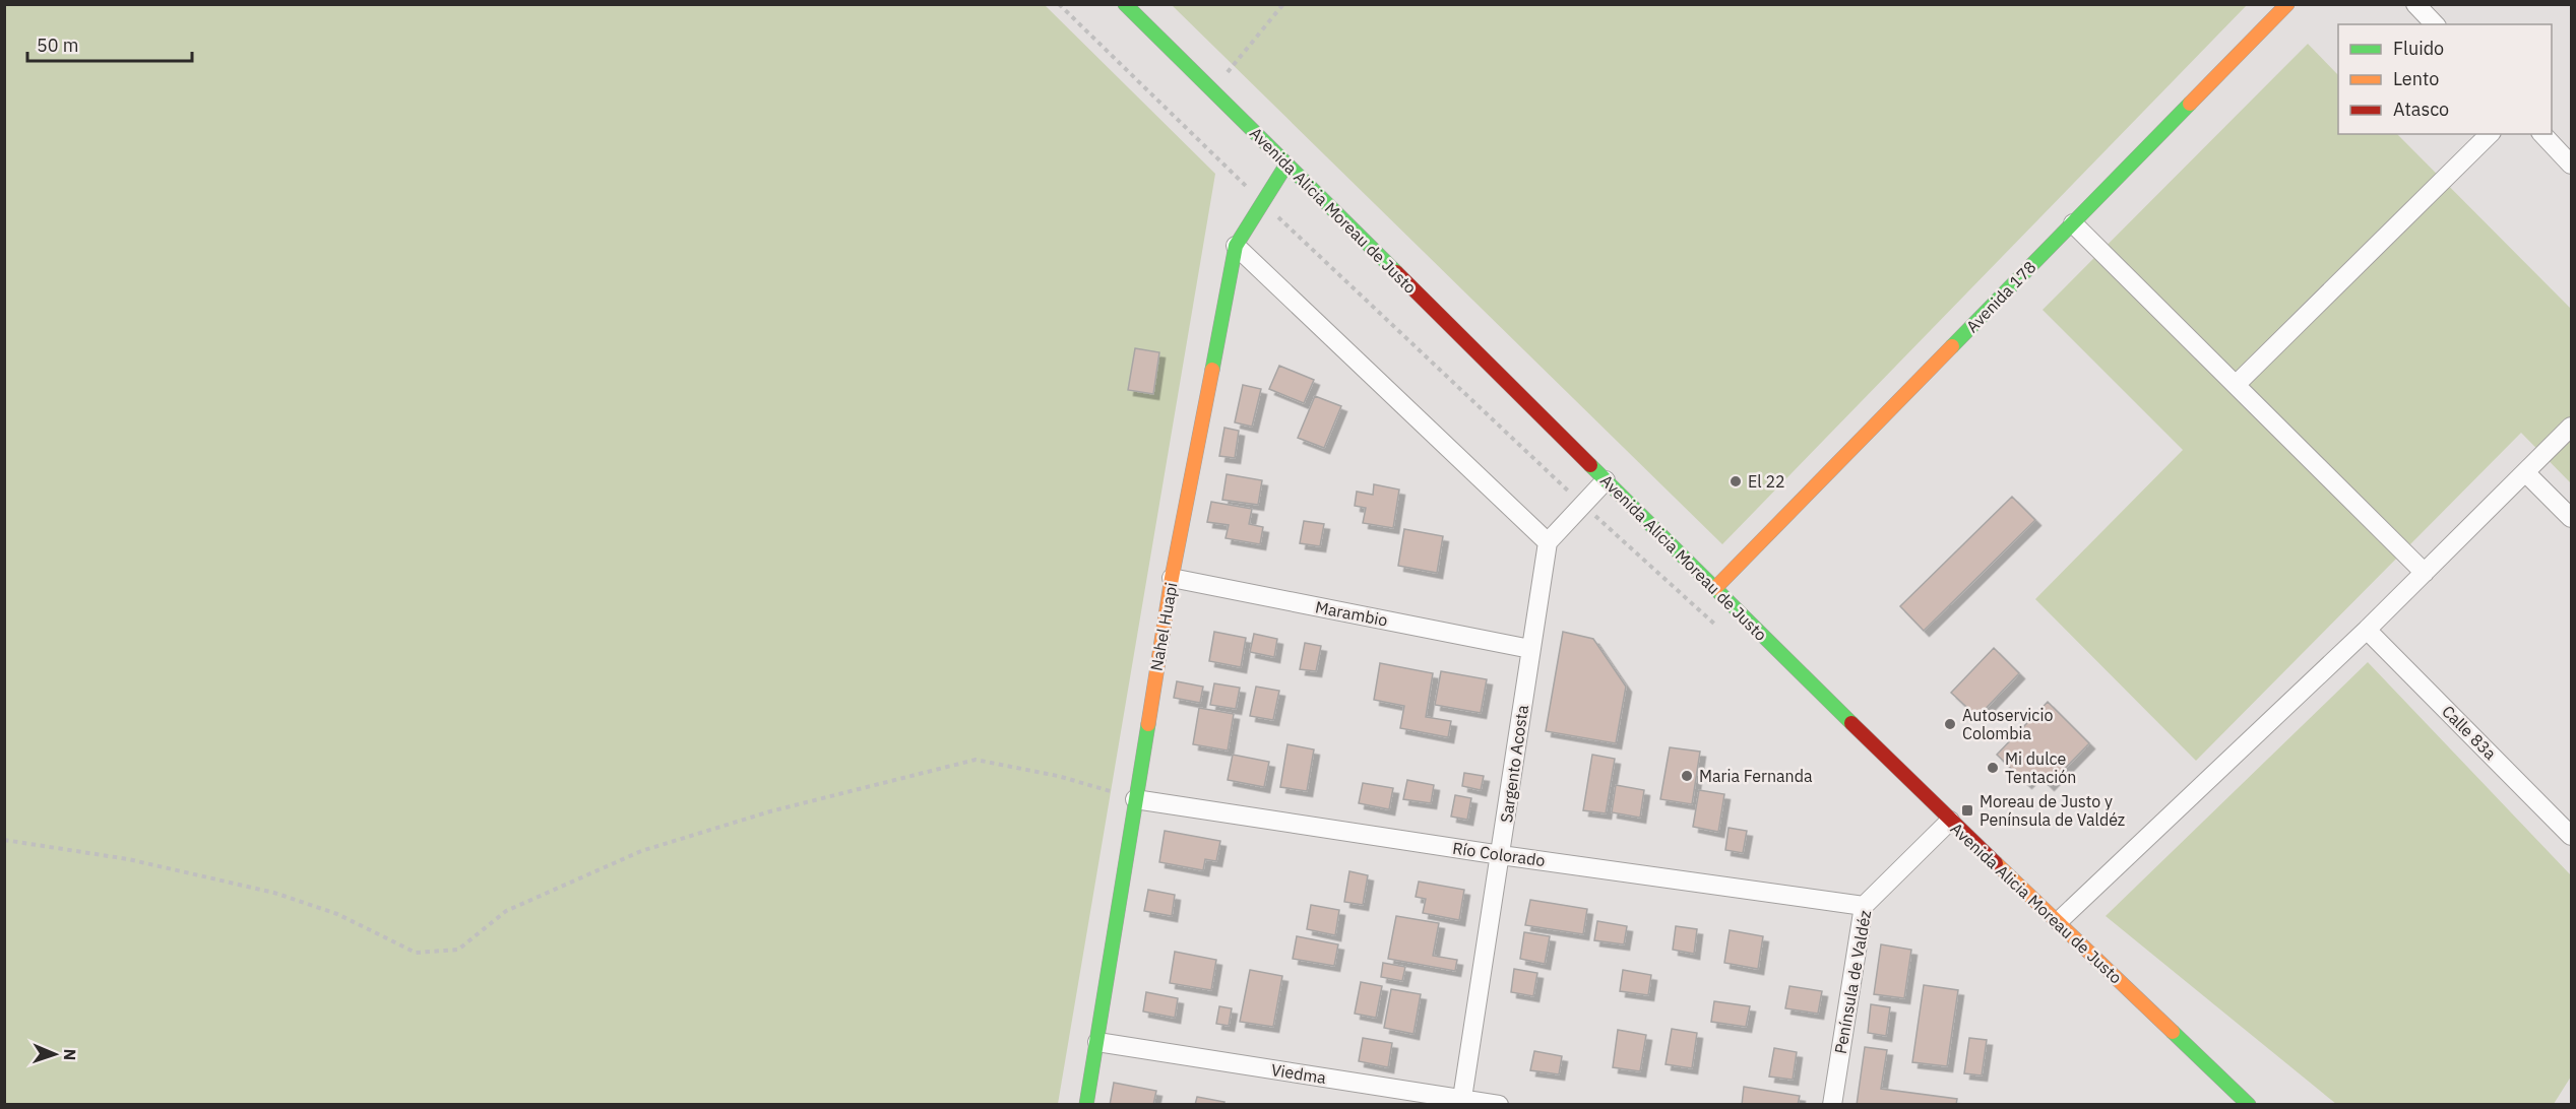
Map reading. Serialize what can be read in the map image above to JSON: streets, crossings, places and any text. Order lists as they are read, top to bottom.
{
  "streets": {
    "main road": ["Avenida Alicia Moreau de Justo", "Avenida 178", "Nahel Huapi"],
    "street": [
      "Marambio",
      "Calle 83a",
      "Sargento Acosta",
      "Río Colorado",
      "Península de Valdéz",
      "Viedma"
    ]
  },
  "crossings": [
    ["Avenida Alicia Moreau de Justo", "Avenida 178"],
    ["Avenida Alicia Moreau de Justo", "Nahel Huapi"],
    ["Avenida Alicia Moreau de Justo", "Península de Valdéz"],
    ["Marambio", "Nahel Huapi"],
    ["Marambio", "Sargento Acosta"],
    ["Nahel Huapi", "Río Colorado"],
    ["Nahel Huapi", "Viedma"],
    ["Sargento Acosta", "Río Colorado"],
    ["Sargento Acosta", "Viedma"],
    ["Río Colorado", "Península de Valdéz"]
  ],
  "places": {
    "other": [
      "El 22",
      "Autoservicio Colombia",
      "Mi dulce Tentación",
      "Maria Fernanda"
    ],
    "transit": ["Moreau de Justo y Península de Valdéz"]
  },
  "legend": ["Fluido", "Lento", "Atasco"],
  "scale_bar": "50 m",
  "north": "right"
}
